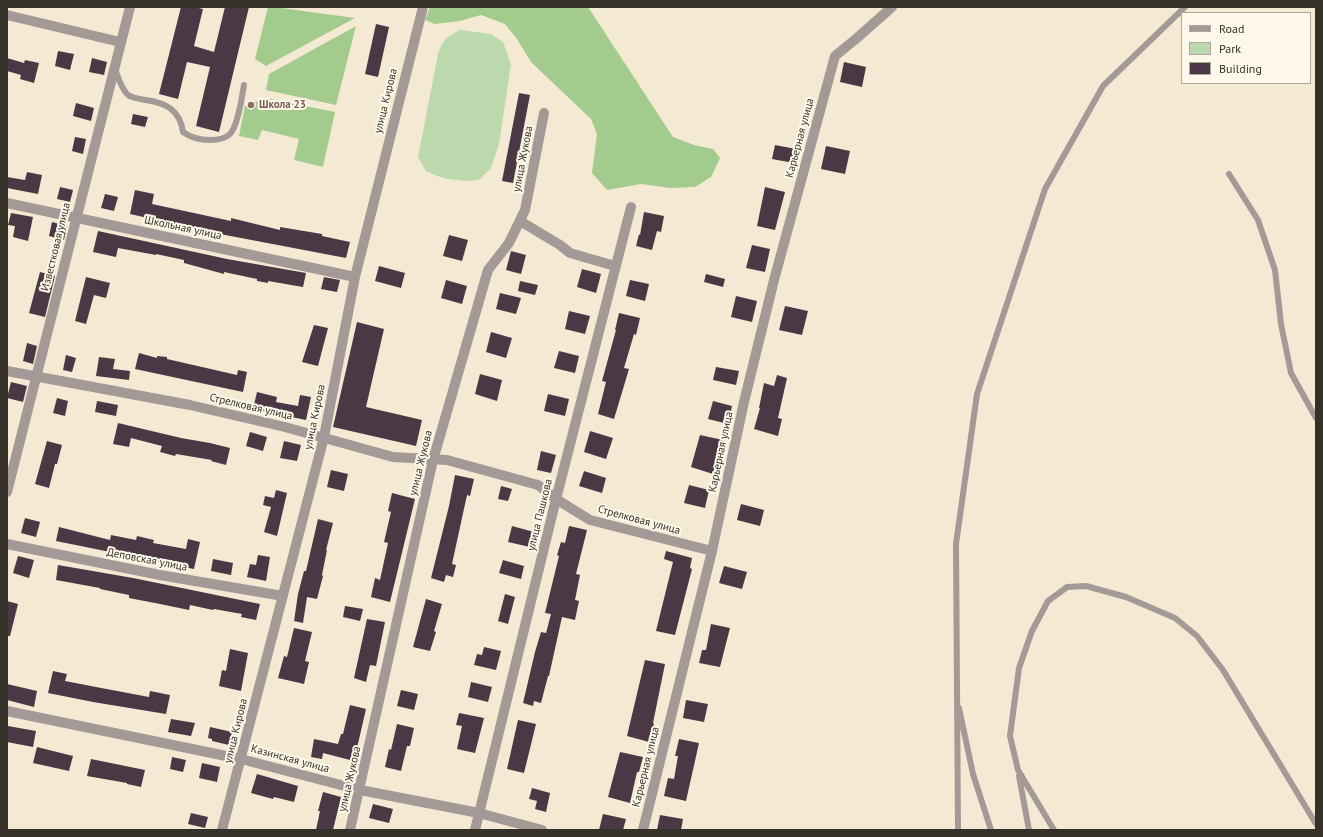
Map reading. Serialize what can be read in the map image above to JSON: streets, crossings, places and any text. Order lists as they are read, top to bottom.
{
  "streets": {
    "street": [
      "улица Кирова",
      "Карьерная улица",
      "улица Жукова",
      "Школьная улица",
      "Известковая улица",
      "Стрелковая улица",
      "улица Пашкова",
      "Деповская улица",
      "Казинская улица"
    ]
  },
  "crossings": [
    ["улица Кирова", "Школьная улица"],
    ["улица Кирова", "Стрелковая улица"],
    ["улица Кирова", "Деповская улица"],
    ["улица Кирова", "Казинская улица"],
    ["Карьерная улица", "Стрелковая улица"],
    ["улица Жукова", "Стрелковая улица"],
    ["улица Жукова", "Казинская улица"],
    ["Школьная улица", "Известковая улица"],
    ["Известковая улица", "Стрелковая улица"],
    ["Стрелковая улица", "улица Пашкова"],
    ["улица Пашкова", "Казинская улица"]
  ],
  "places": ["Школа 23"],
  "legend": ["Road", "Park", "Building"]
}
